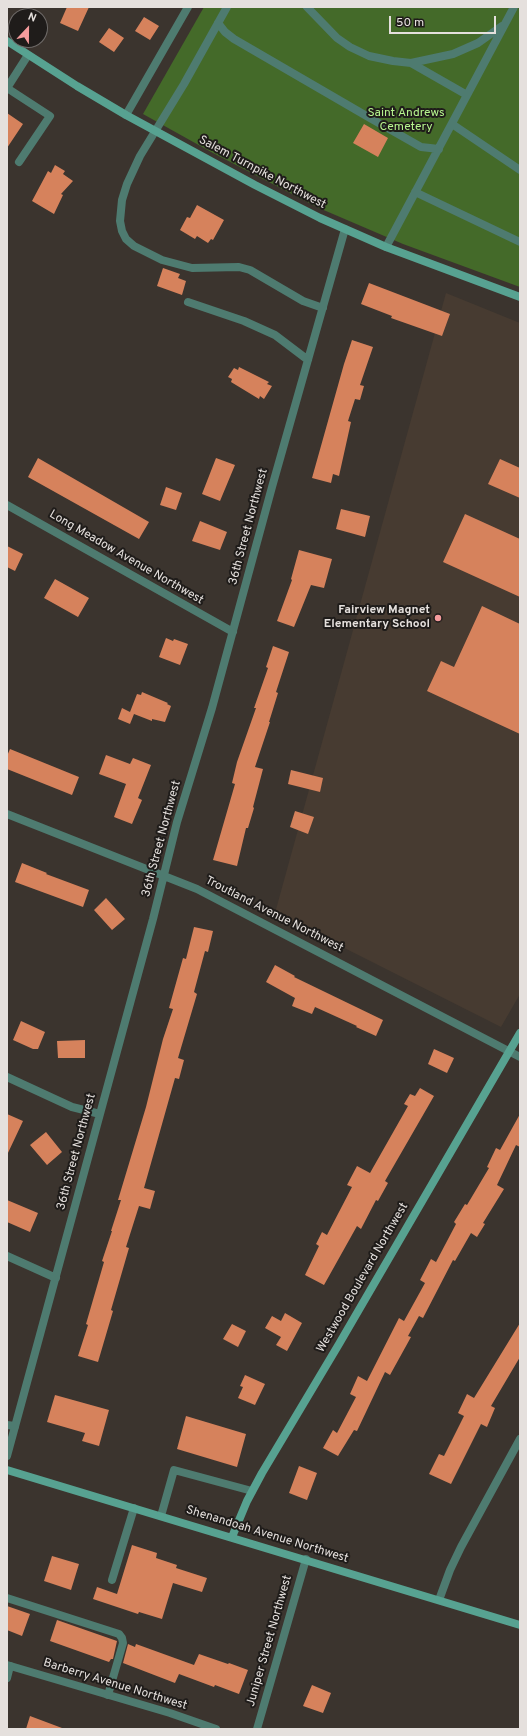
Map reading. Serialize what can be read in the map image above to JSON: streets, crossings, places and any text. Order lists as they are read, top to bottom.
{
  "streets": {
    "street": [
      "Salem Turnpike Northwest",
      "36th Street Northwest",
      "Long Meadow Avenue Northwest",
      "Troutland Avenue Northwest",
      "Westwood Boulevard Northwest",
      "Shenandoah Avenue Northwest",
      "Juniper Street Northwest",
      "Barberry Avenue Northwest"
    ]
  },
  "crossings": [
    ["Salem Turnpike Northwest", "36th Street Northwest"],
    ["36th Street Northwest", "Long Meadow Avenue Northwest"],
    ["36th Street Northwest", "Troutland Avenue Northwest"],
    ["Troutland Avenue Northwest", "Westwood Boulevard Northwest"],
    ["Westwood Boulevard Northwest", "Shenandoah Avenue Northwest"],
    ["Shenandoah Avenue Northwest", "Juniper Street Northwest"]
  ],
  "parks": ["Saint Andrews Cemetery"],
  "places": ["Fairview Magnet Elementary School"],
  "scale_bar": "50 m",
  "north": "top"
}
